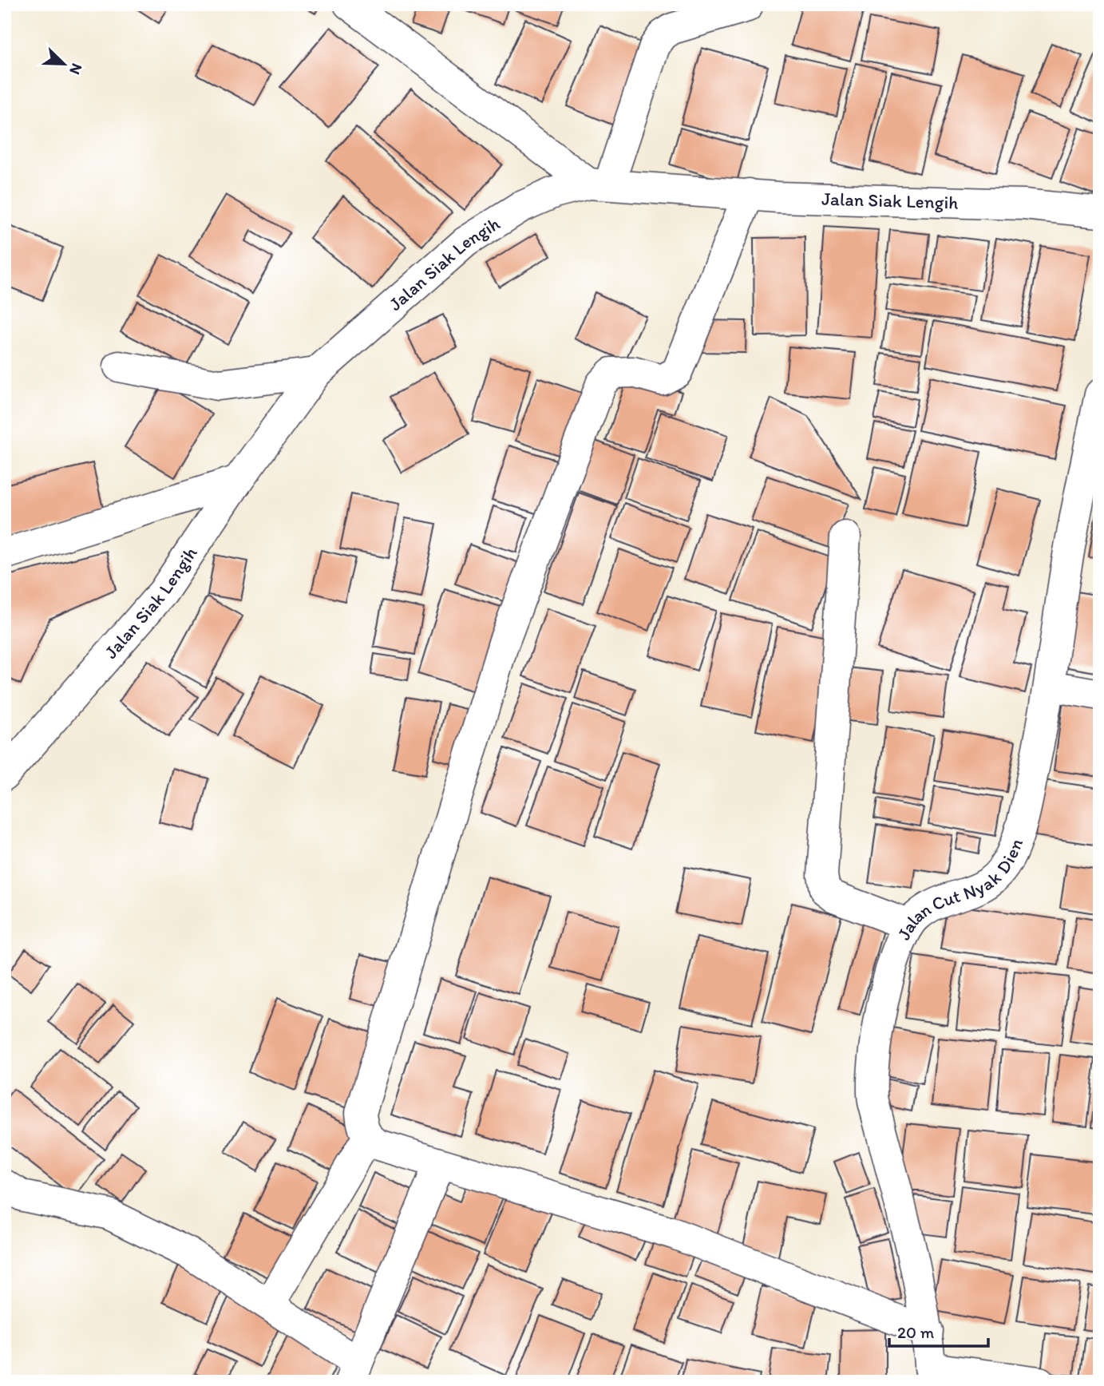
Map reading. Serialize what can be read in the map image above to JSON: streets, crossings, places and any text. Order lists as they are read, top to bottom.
{
  "streets": {
    "street": ["Jalan Siak Lengih", "Jalan Cut Nyak Dien"]
  },
  "scale_bar": "20 m",
  "north": "bottom right"
}
